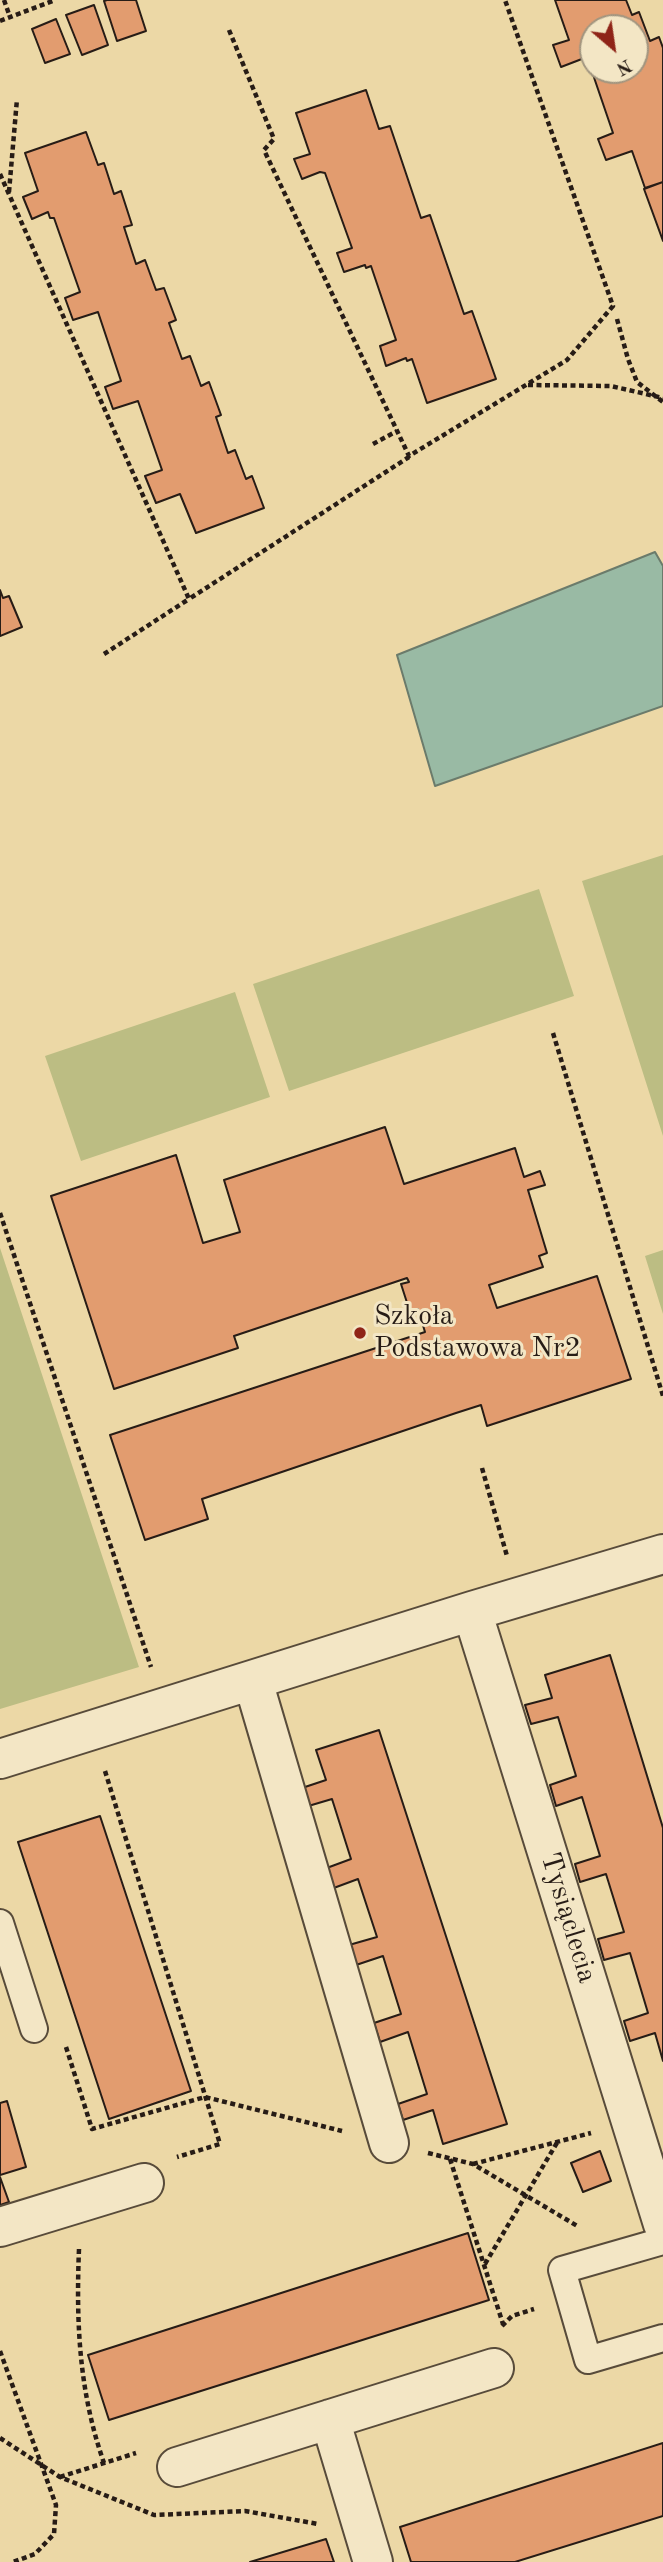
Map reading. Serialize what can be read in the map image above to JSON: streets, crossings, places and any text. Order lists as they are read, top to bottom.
{
  "streets": {
    "street": ["Tysiąclecia"]
  },
  "places": ["Szkoła Podstawowa Nr2"],
  "north": "bottom right"
}
